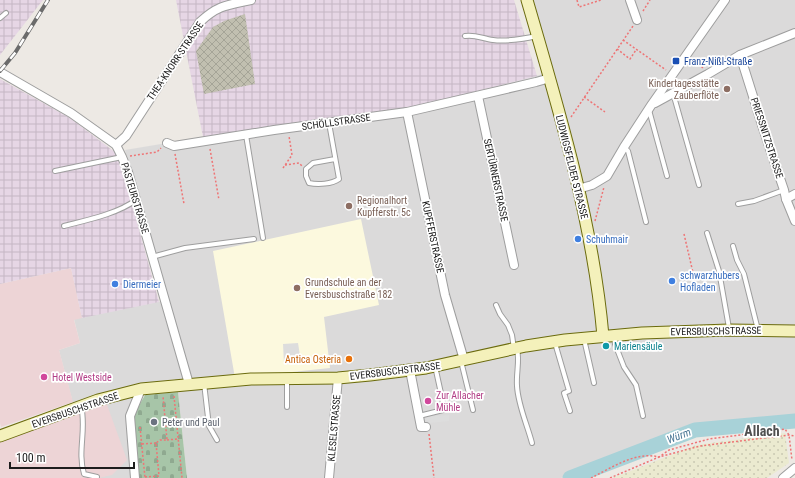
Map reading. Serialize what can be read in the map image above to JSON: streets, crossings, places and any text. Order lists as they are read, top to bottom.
{
  "streets": {
    "main road": ["LUDWIGSFELDER STRASSE", "EVERSBUSCHSTRASSE"],
    "street": [
      "THEA-KNORR-STRASSE",
      "SCHÖLLSTRASSE",
      "PRIESSNITZSTRASSE",
      "SERTÜRNERSTRASSE",
      "PASTEURSTRASSE",
      "KUPFFERSTRASSE",
      "KLESELSTRASSE"
    ]
  },
  "crossings": [
    ["THEA-KNORR-STRASSE", "PASTEURSTRASSE"],
    ["SCHÖLLSTRASSE", "LUDWIGSFELDER STRASSE"],
    ["SCHÖLLSTRASSE", "SERTÜRNERSTRASSE"],
    ["SCHÖLLSTRASSE", "KUPFFERSTRASSE"],
    ["LUDWIGSFELDER STRASSE", "EVERSBUSCHSTRASSE"],
    ["PASTEURSTRASSE", "EVERSBUSCHSTRASSE"],
    ["KUPFFERSTRASSE", "EVERSBUSCHSTRASSE"],
    ["EVERSBUSCHSTRASSE", "KLESELSTRASSE"]
  ],
  "districts": ["Allach"],
  "water": ["Würm"],
  "places": {
    "transit": ["Franz-Nißl-Straße"],
    "other": [
      "Kindertagesstätte Zauberflöte",
      "Regionalhort Kupfferstr. 5c",
      "Schuhmair",
      "schwarzhubers Hofladen",
      "Diermeier",
      "Grundschule an der Eversbuschstraße 182",
      "Mariensäule",
      "Antica Osteria",
      "Hotel Westside",
      "Zur Allacher Mühle",
      "Peter und Paul"
    ]
  },
  "scale_bar": "100 m"
}
